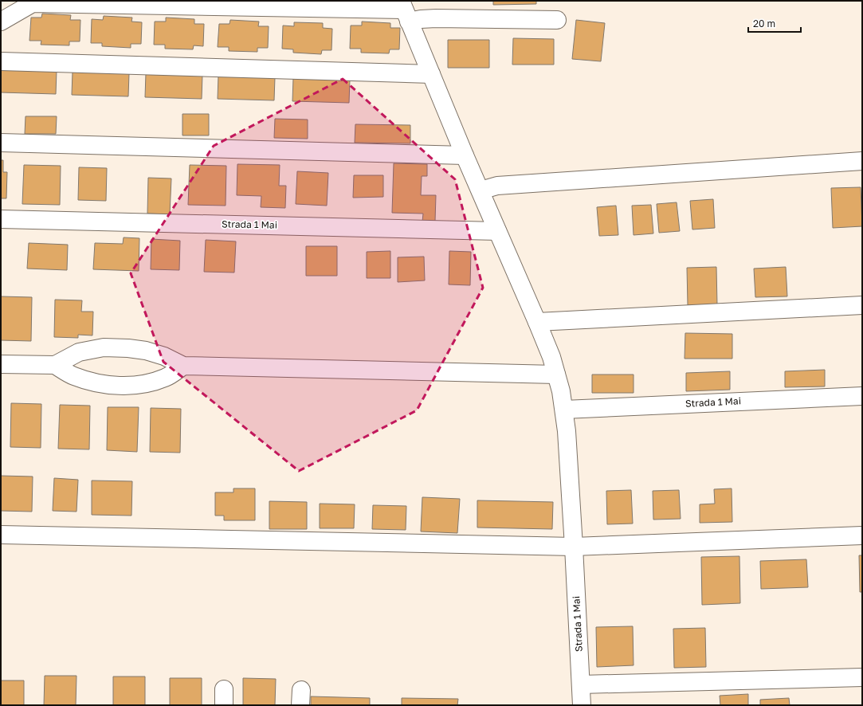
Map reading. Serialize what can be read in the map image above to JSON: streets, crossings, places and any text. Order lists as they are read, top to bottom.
{
  "streets": {
    "street": ["Strada 1 Mai"]
  },
  "scale_bar": "20 m"
}
